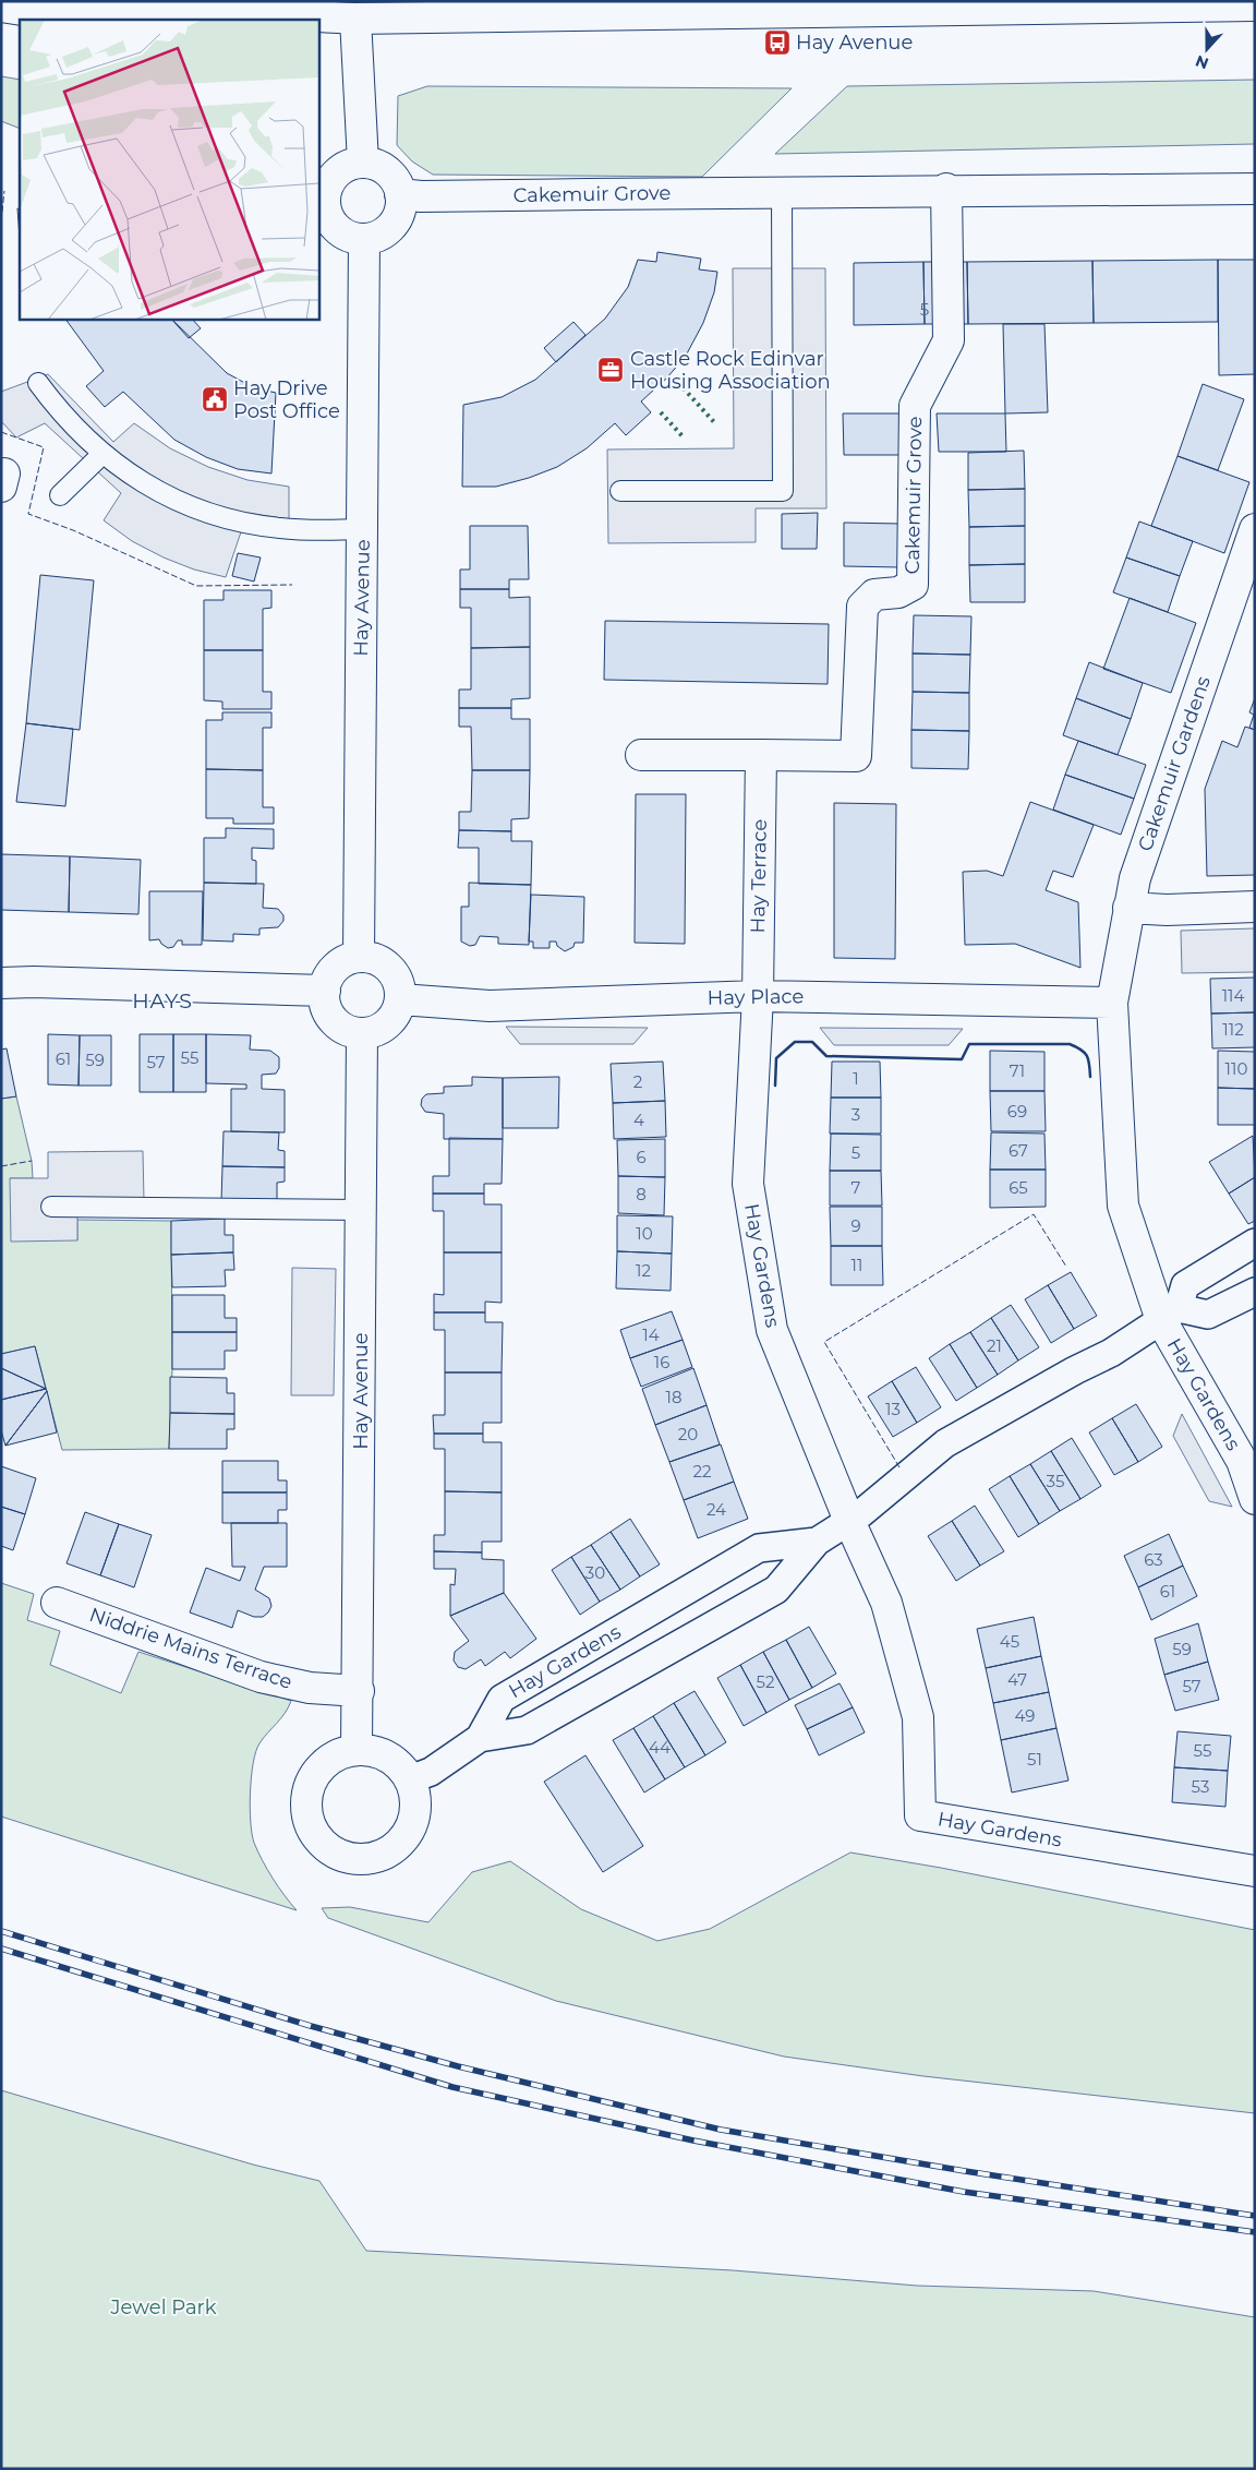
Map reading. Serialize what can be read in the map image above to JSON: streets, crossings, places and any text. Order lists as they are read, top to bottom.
{
  "streets": {
    "street": [
      "Cakemuir Grove",
      "Hay Avenue",
      "Cakemuir Gardens",
      "Hay Terrace",
      "Hay Place",
      "Hay Gardens",
      "Niddrie Mains Terrace"
    ]
  },
  "crossings": [
    ["Cakemuir Grove", "Hay Avenue"],
    ["Cakemuir Grove", "Hay Terrace"],
    ["Hay Avenue", "Hay Place"],
    ["Hay Avenue", "Hay Gardens"],
    ["Hay Avenue", "Niddrie Mains Terrace"],
    ["Cakemuir Gardens", "Hay Place"],
    ["Cakemuir Gardens", "Hay Gardens"],
    ["Hay Terrace", "Hay Place"],
    ["Hay Terrace", "Hay Gardens"],
    ["Hay Place", "Hay Gardens"]
  ],
  "districts": ["HAYS"],
  "parks": ["Jewel Park"],
  "places": {
    "bus stop": ["Hay Avenue"],
    "office": ["Castle Rock Edinvar Housing Association"],
    "public building": ["Hay Drive Post Office"]
  },
  "house_numbers": [
    "5",
    "114",
    "112",
    "55",
    "61",
    "59",
    "57",
    "110",
    "71",
    "1",
    "2",
    "69",
    "3",
    "4",
    "67",
    "5",
    "6",
    "7",
    "65",
    "8",
    "9",
    "10",
    "11",
    "12",
    "14",
    "21",
    "16",
    "18",
    "13",
    "20",
    "22",
    "35",
    "24",
    "63",
    "30",
    "61",
    "45",
    "59",
    "47",
    "52",
    "57",
    "49",
    "44",
    "55",
    "51",
    "53"
  ],
  "north": "bottom"
}
